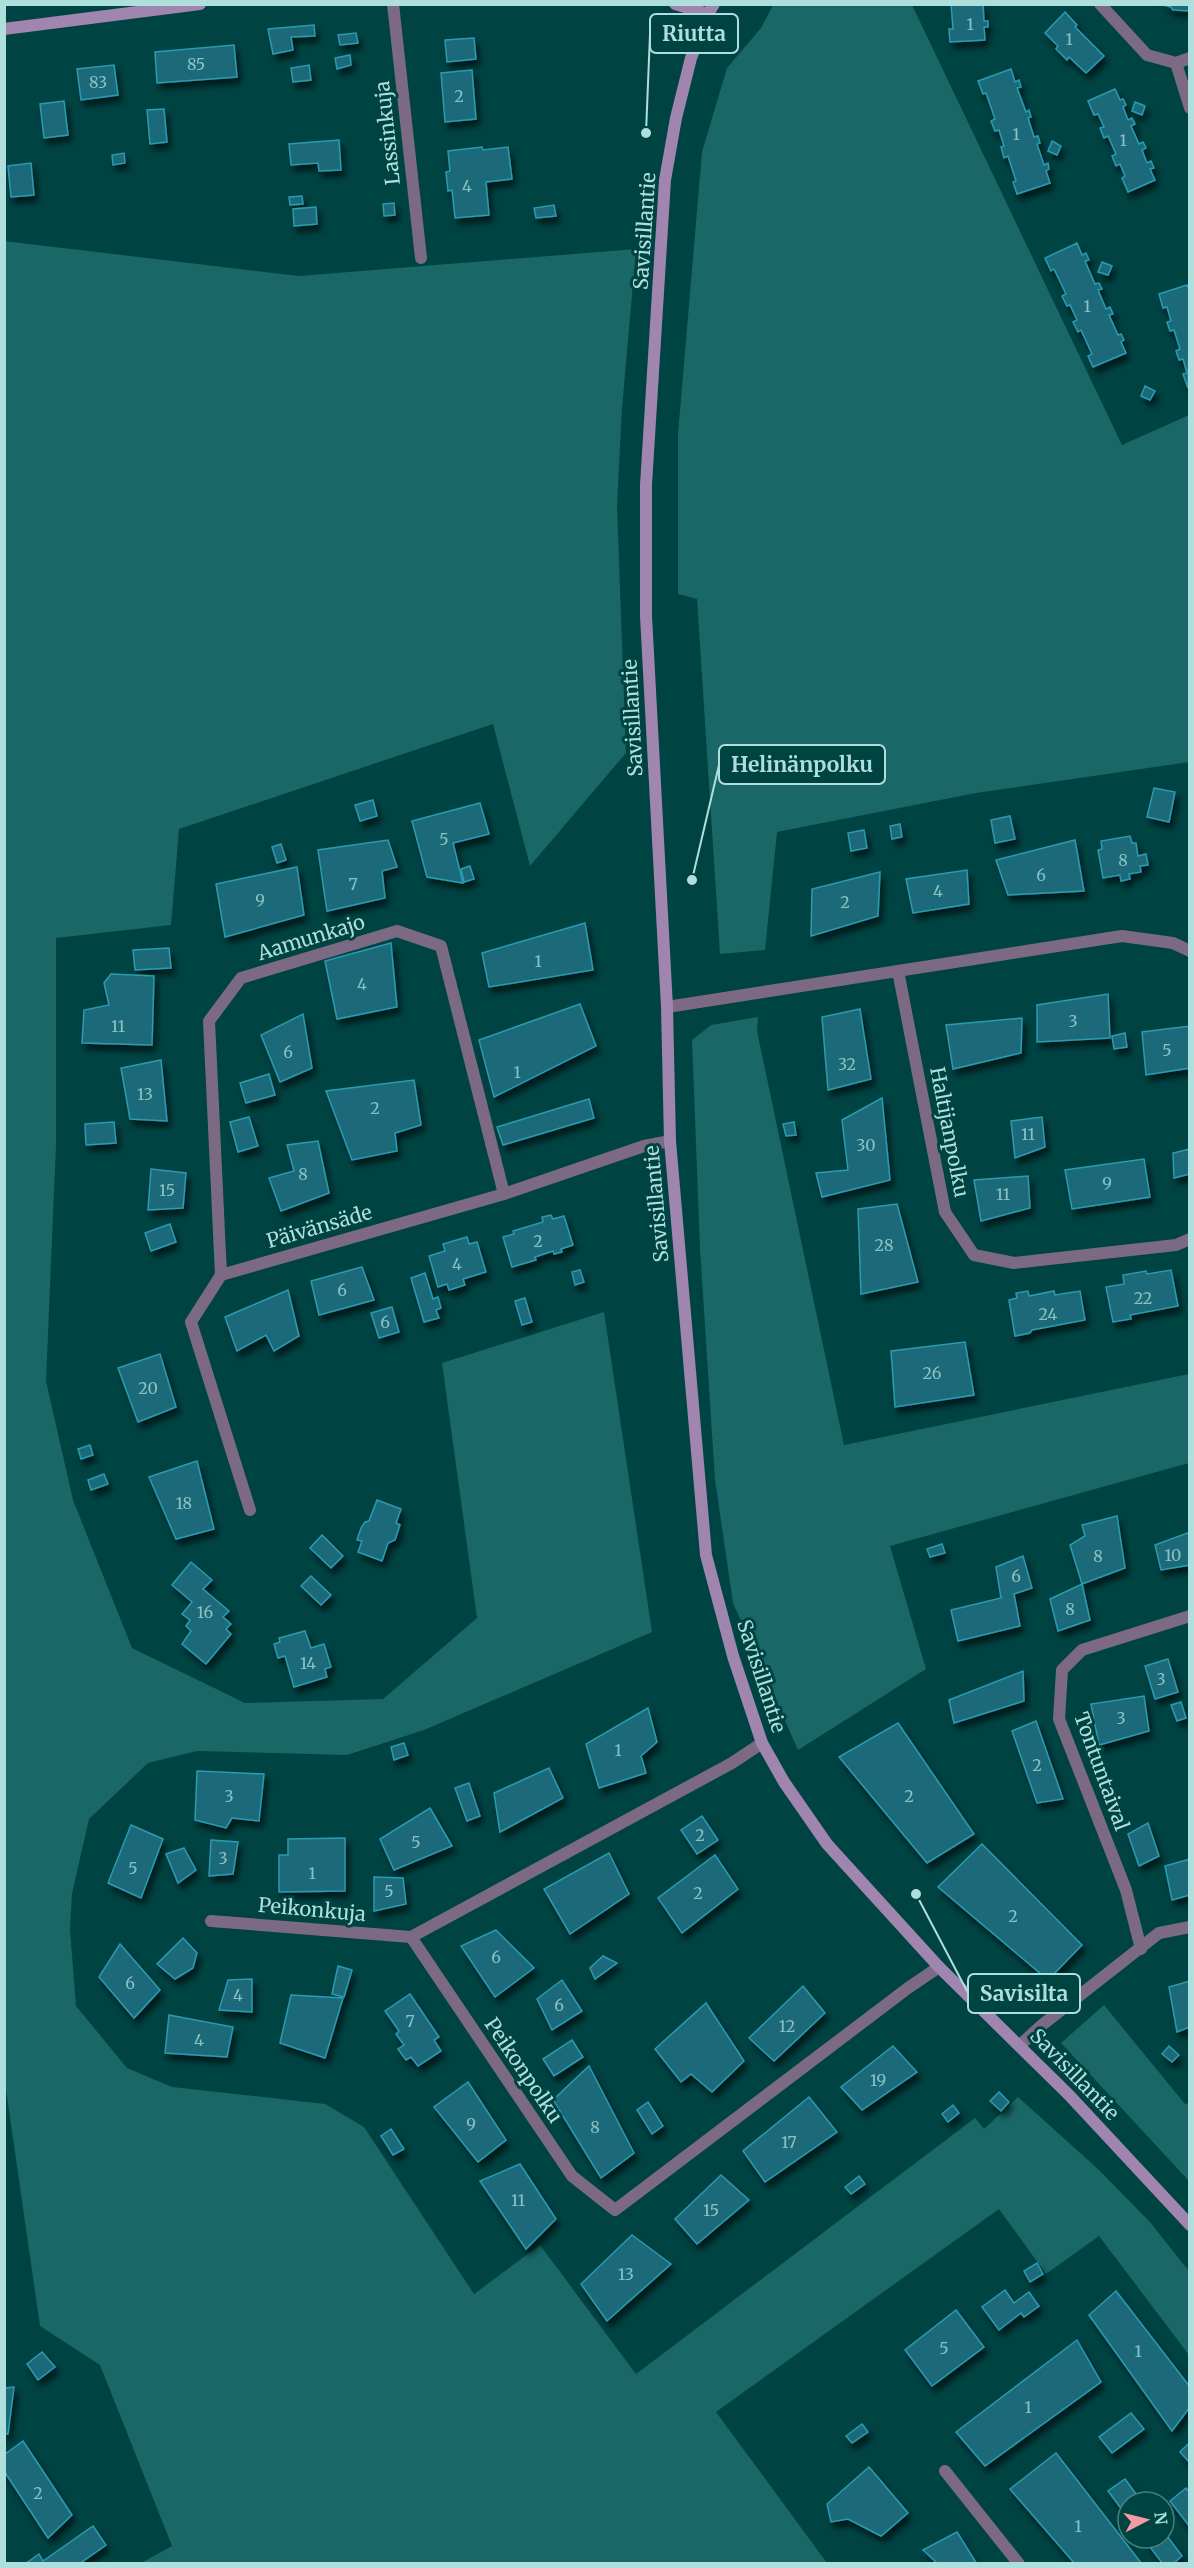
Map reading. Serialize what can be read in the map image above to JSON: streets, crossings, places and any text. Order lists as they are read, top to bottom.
{
  "streets": {
    "street": [
      "Lassinkuja",
      "Savisillantie",
      "Aamunkajo",
      "Haltijanpolku",
      "Päivänsäde",
      "Tontuntaival",
      "Peikonkuja",
      "Peikonpolku"
    ]
  },
  "crossings": [
    ["Savisillantie", "Päivänsäde"],
    ["Savisillantie", "Peikonpolku"],
    ["Aamunkajo", "Päivänsäde"],
    ["Peikonkuja", "Peikonpolku"]
  ],
  "places": ["Riutta", "Helinänpolku", "Savisilta"],
  "house_numbers": [
    "1",
    "1",
    "85",
    "83",
    "2",
    "1",
    "1",
    "4",
    "1",
    "5",
    "8",
    "6",
    "7",
    "4",
    "9",
    "2",
    "1",
    "4",
    "3",
    "11",
    "5",
    "6",
    "32",
    "1",
    "13",
    "2",
    "11",
    "30",
    "8",
    "9",
    "15",
    "11",
    "2",
    "28",
    "4",
    "6",
    "22",
    "24",
    "6",
    "26",
    "20",
    "18",
    "10",
    "8",
    "6",
    "8",
    "16",
    "14",
    "3",
    "3",
    "1",
    "2",
    "3",
    "2",
    "2",
    "5",
    "3",
    "5",
    "1",
    "5",
    "2",
    "2",
    "6",
    "6",
    "4",
    "6",
    "7",
    "12",
    "4",
    "19",
    "9",
    "8",
    "17",
    "11",
    "15",
    "13",
    "5",
    "1",
    "1",
    "2",
    "1"
  ],
  "north": "right"
}
